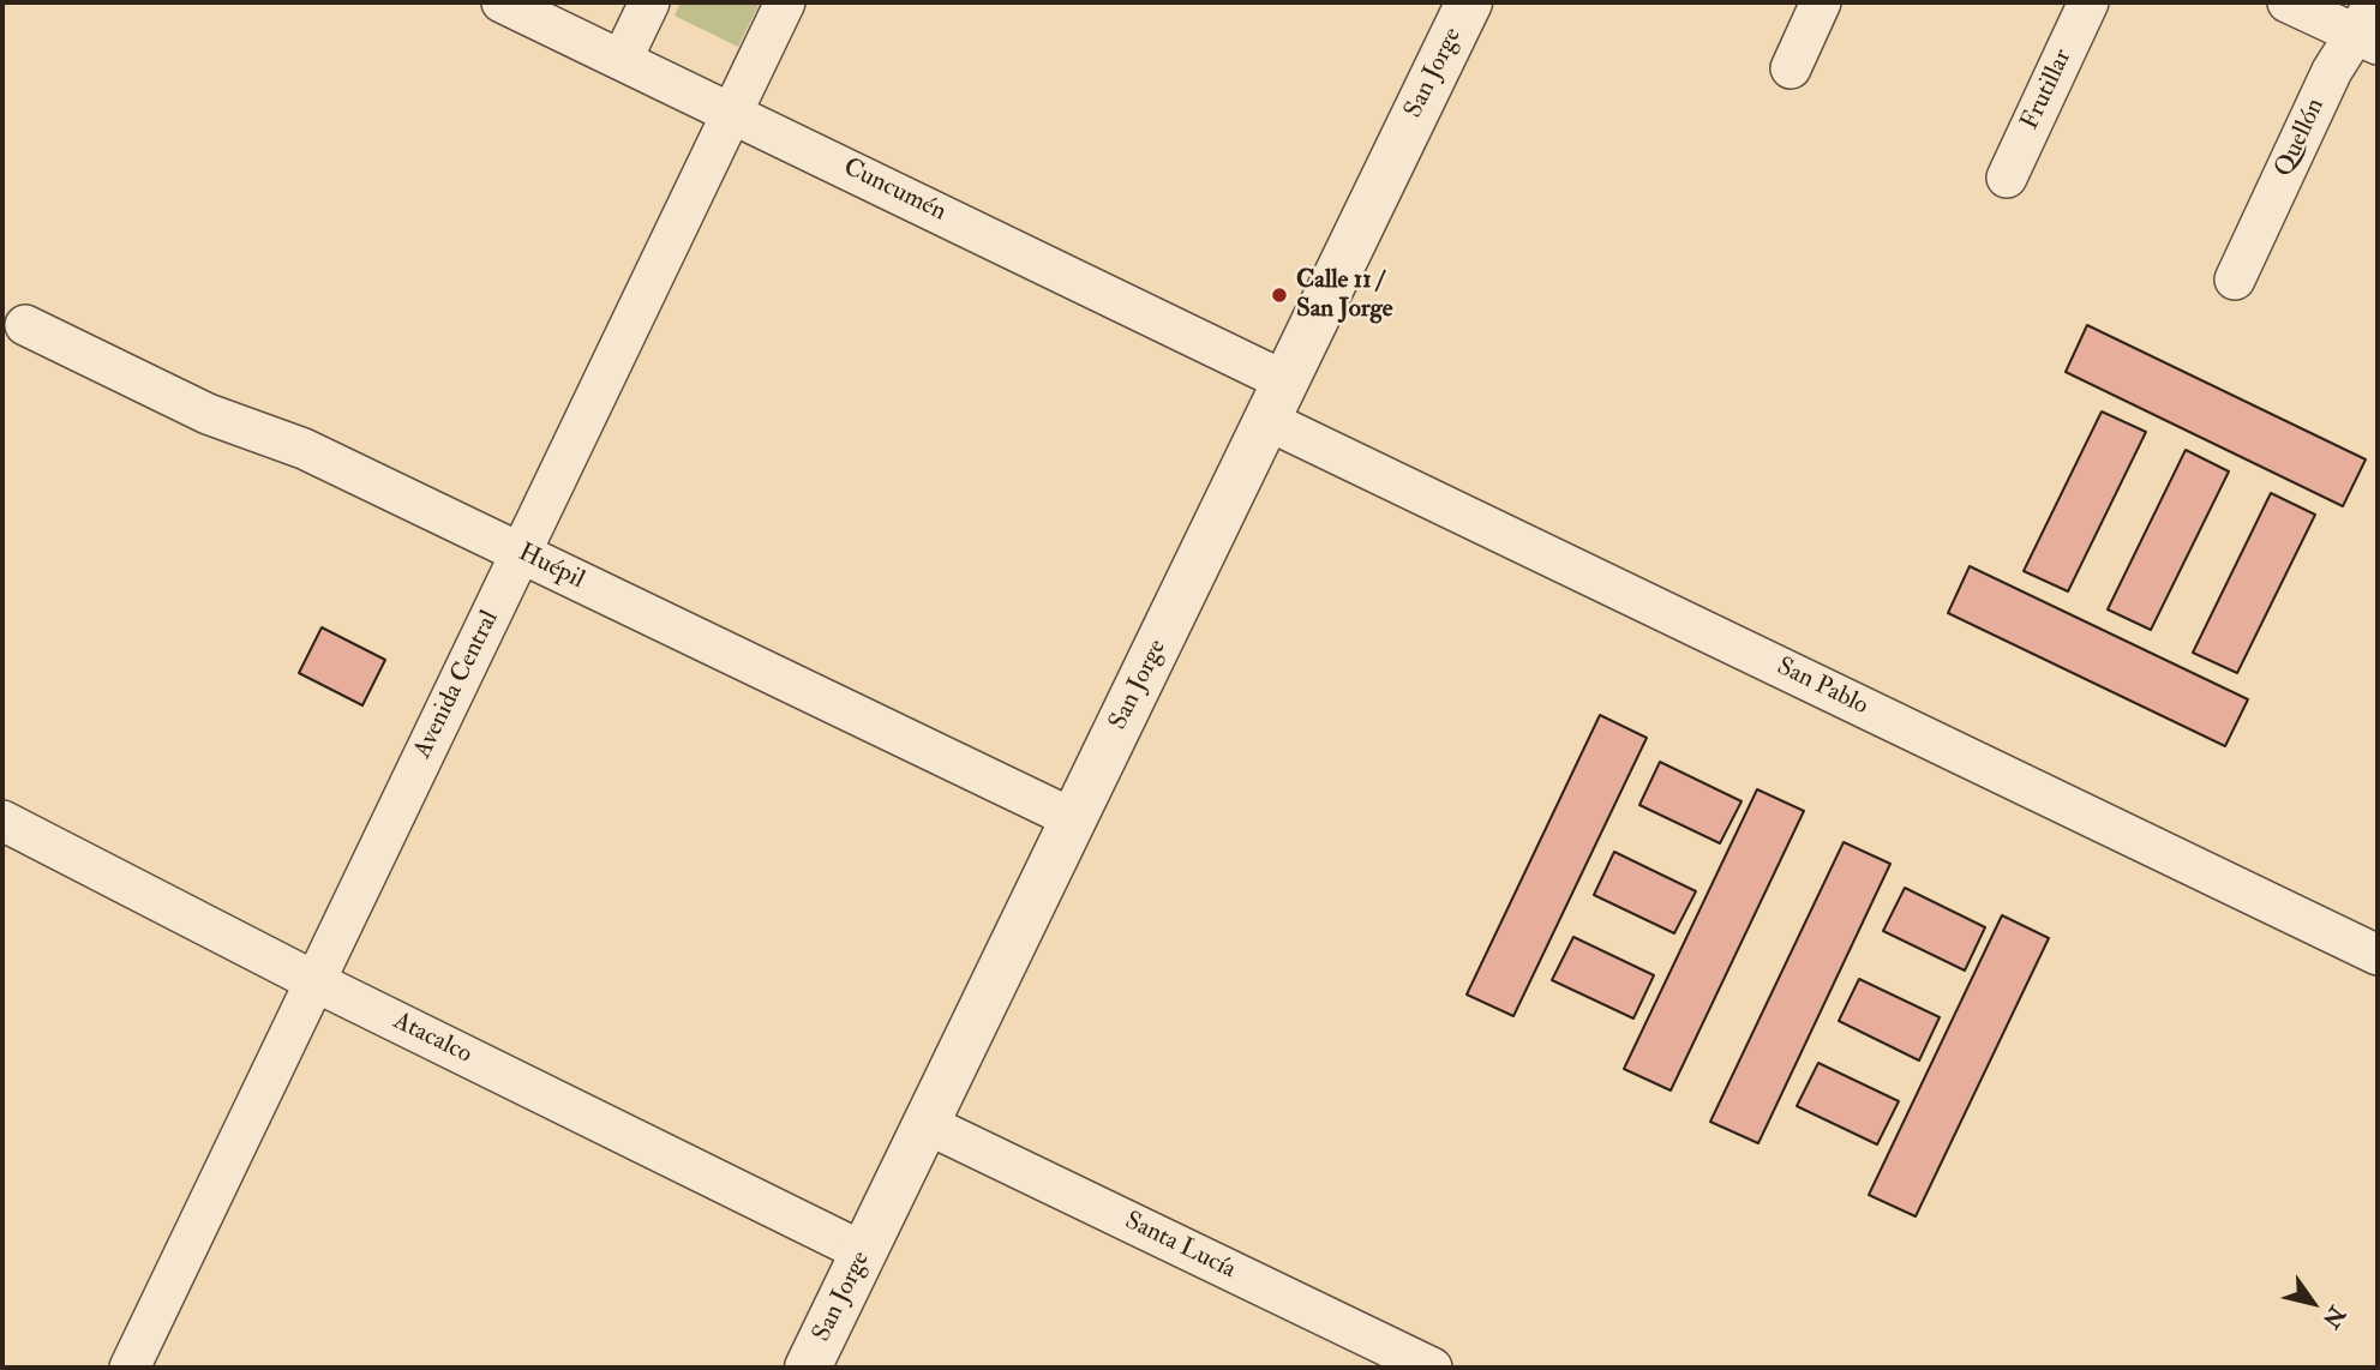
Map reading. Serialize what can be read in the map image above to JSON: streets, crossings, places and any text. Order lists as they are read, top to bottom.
{
  "streets": {
    "street": [
      "San Jorge",
      "Frutillar",
      "Quellón",
      "Cuncumén",
      "Huépil",
      "Avenida Central",
      "San Pablo",
      "Atacalco",
      "Santa Lucía"
    ]
  },
  "crossings": [
    ["San Jorge", "Cuncumén"],
    ["San Jorge", "Huépil"],
    ["San Jorge", "San Pablo"],
    ["San Jorge", "Atacalco"],
    ["San Jorge", "Santa Lucía"],
    ["Cuncumén", "Avenida Central"],
    ["Cuncumén", "San Pablo"],
    ["Huépil", "Avenida Central"],
    ["Avenida Central", "Atacalco"]
  ],
  "places": ["Calle 11 / San Jorge"],
  "north": "bottom right"
}
